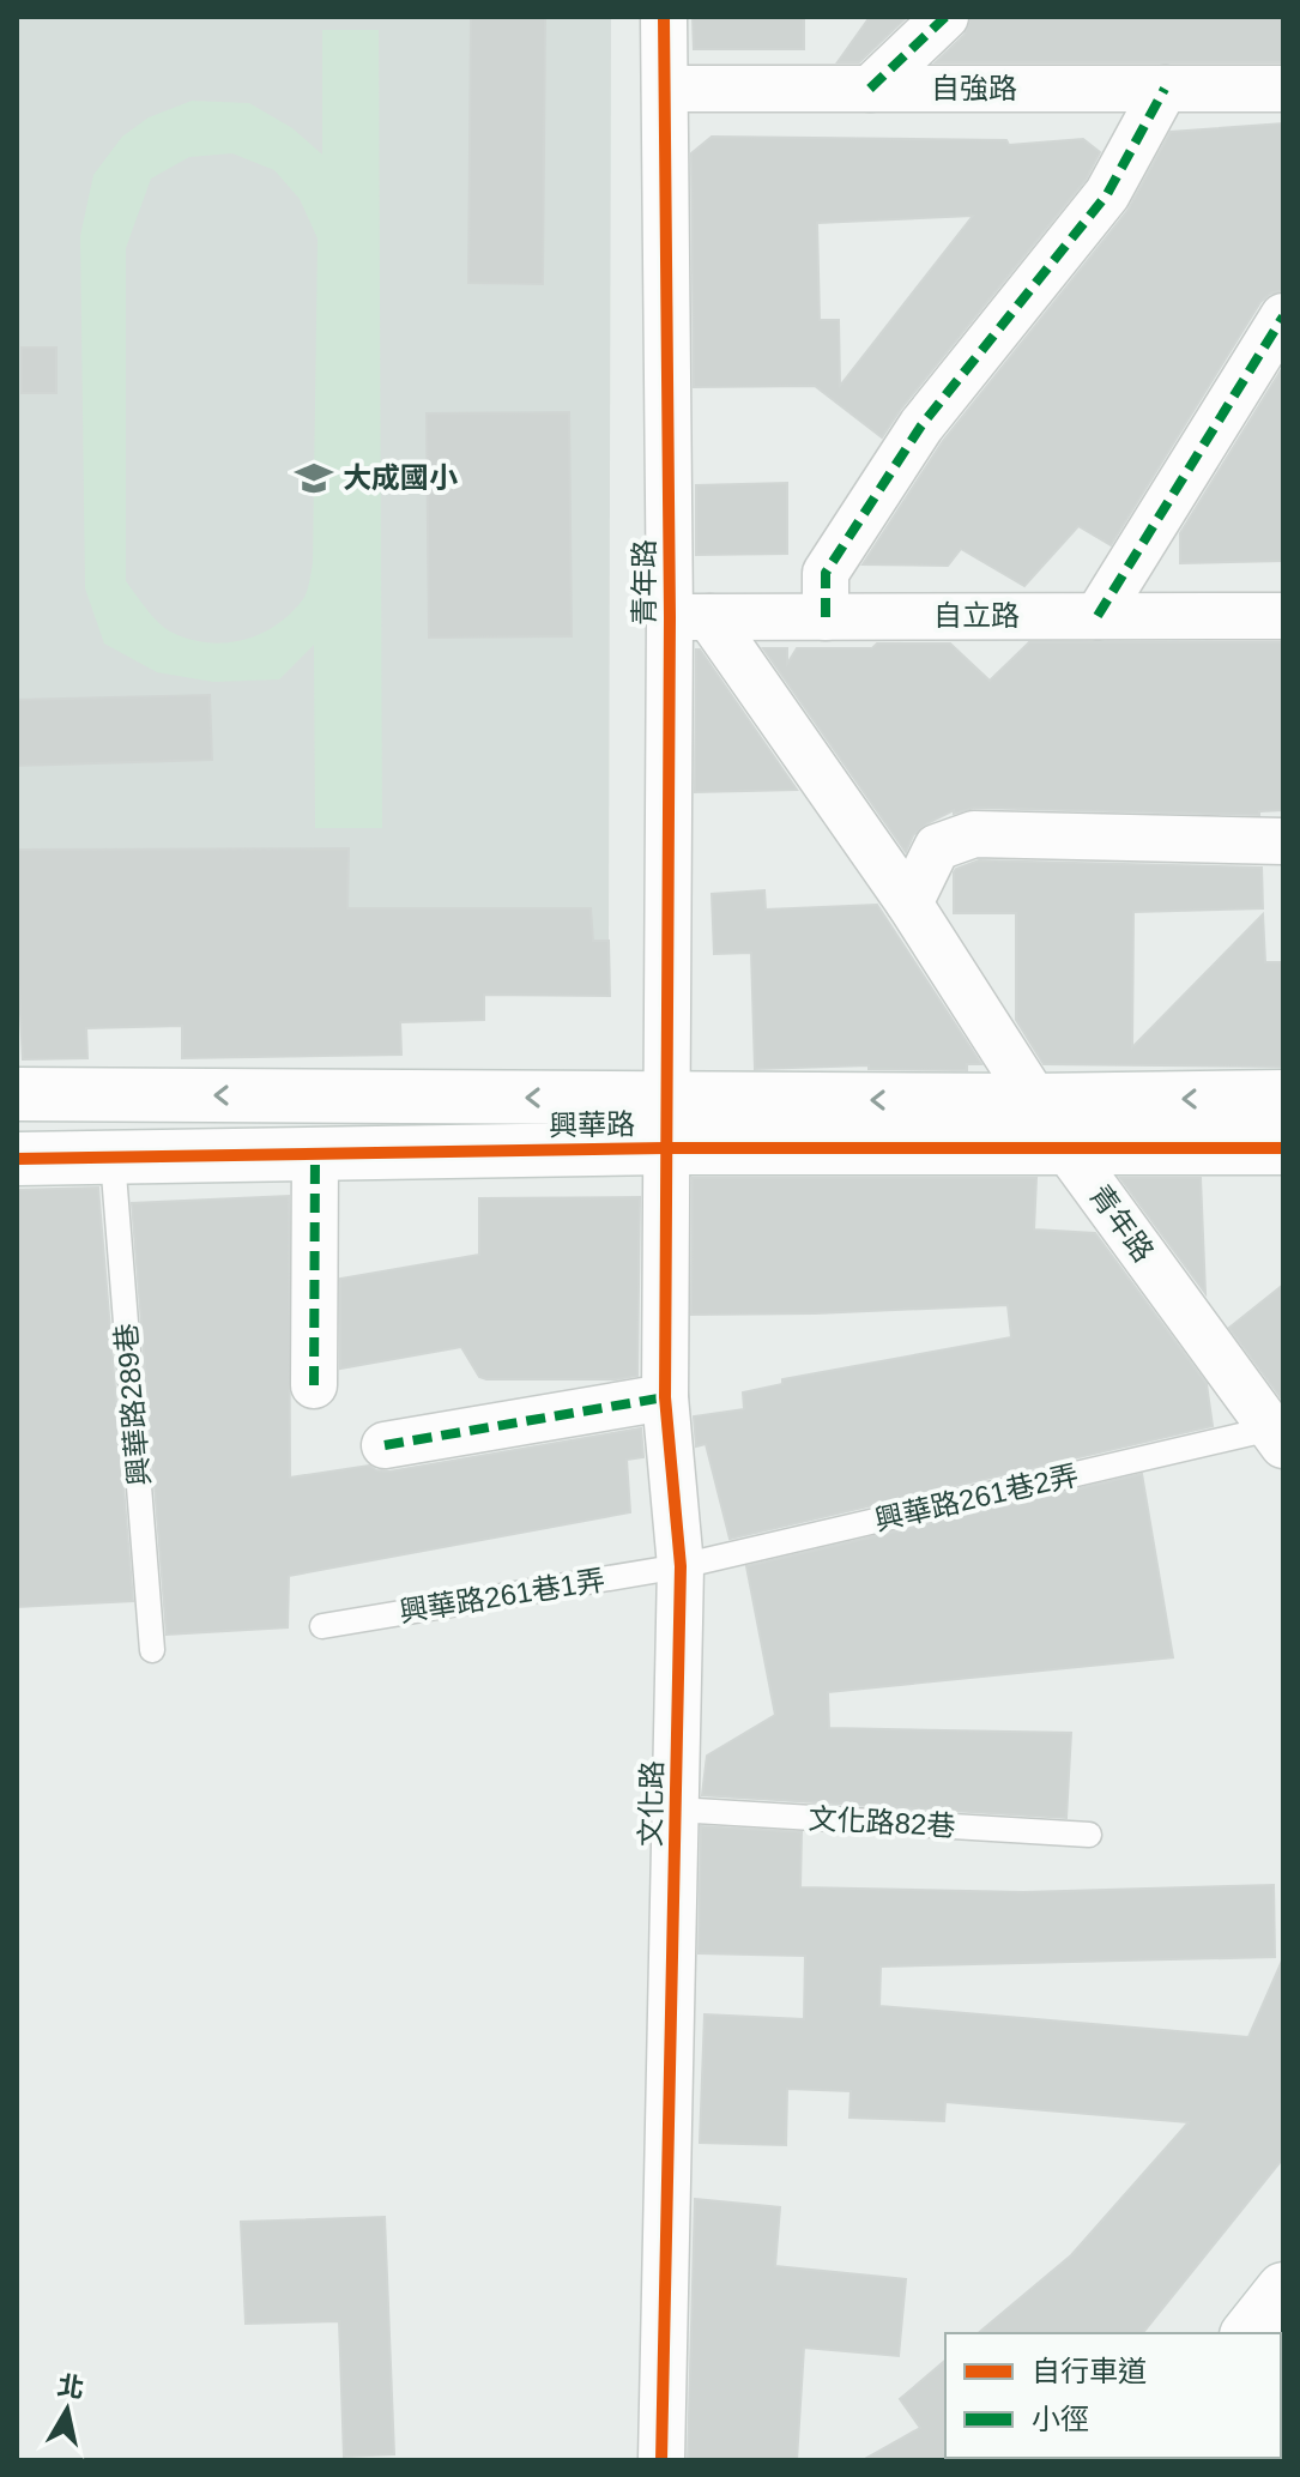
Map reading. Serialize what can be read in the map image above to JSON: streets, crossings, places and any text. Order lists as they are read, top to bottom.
{
  "streets": {
    "street": [
      "自強路",
      "青年路",
      "自立路",
      "興華路",
      "文化路"
    ],
    "lane": [
      "興華路289巷",
      "興華路261巷2弄",
      "興華路261巷1弄",
      "文化路82巷"
    ]
  },
  "crossings": [
    ["自強路", "青年路"],
    ["青年路", "自立路"],
    ["青年路", "興華路"],
    ["青年路", "興華路261巷2弄"],
    ["青年路", "文化路"],
    ["興華路", "興華路289巷"],
    ["興華路", "文化路"],
    ["興華路261巷2弄", "興華路261巷1弄"],
    ["興華路261巷2弄", "文化路"],
    ["興華路261巷1弄", "文化路"],
    ["文化路", "文化路82巷"]
  ],
  "places": {
    "school or university": ["大成國小"]
  },
  "legend": ["自行車道", "小徑"],
  "north": "top"
}
